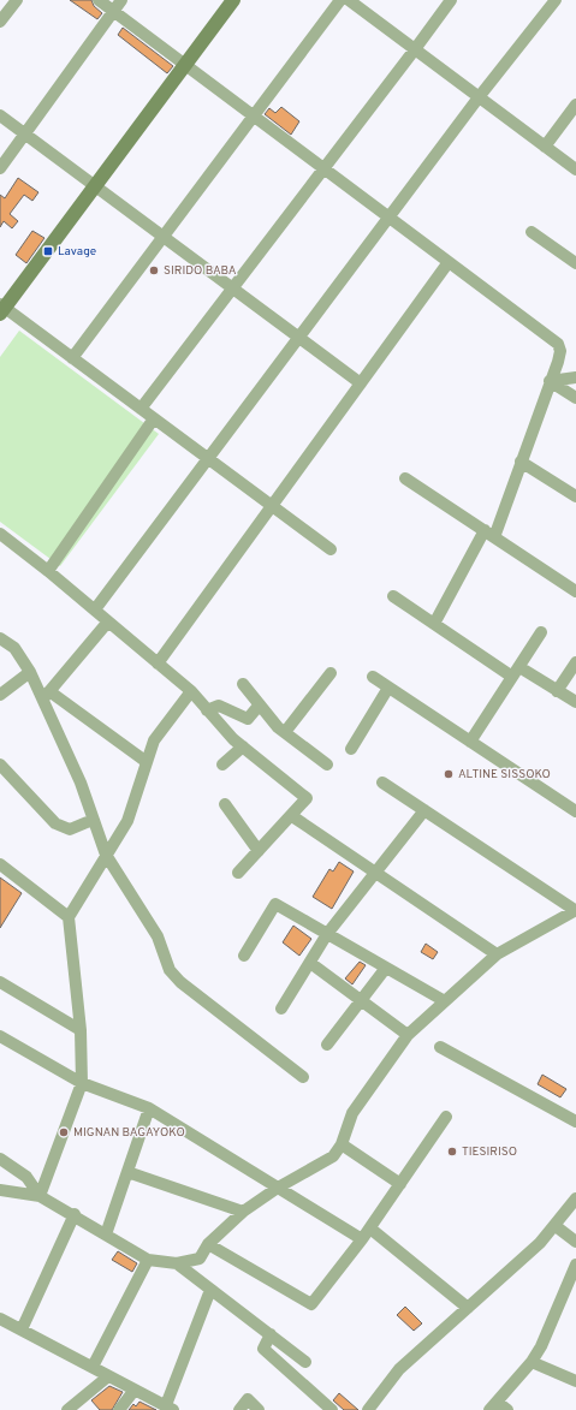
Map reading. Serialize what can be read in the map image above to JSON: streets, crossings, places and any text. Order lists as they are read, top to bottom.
{
  "places": {
    "transit": ["Lavage"],
    "other": [
      "SIRIDO BABA",
      "ALTINE SISSOKO",
      "MIGNAN BAGAYOKO",
      "TIESIRISO"
    ]
  }
}
